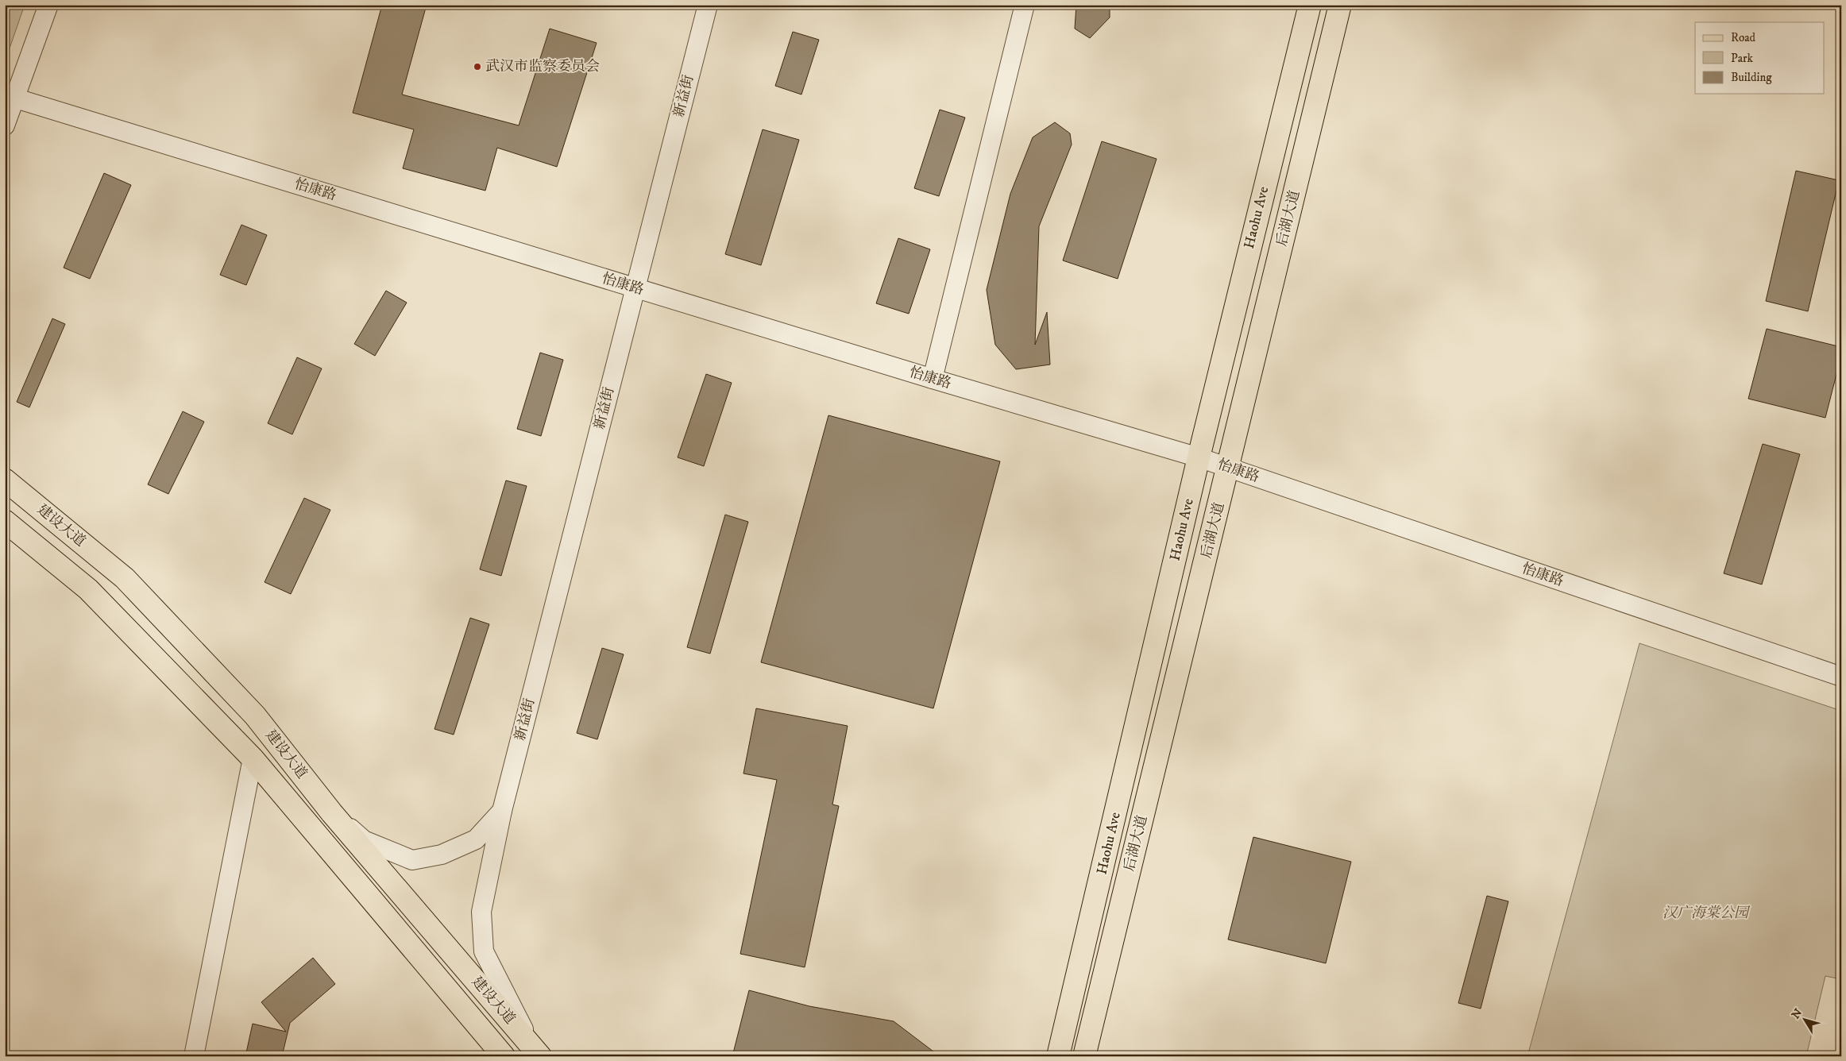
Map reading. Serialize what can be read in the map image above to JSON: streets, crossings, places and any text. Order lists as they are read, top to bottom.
{
  "streets": {
    "main road": ["Haohu Ave", "后湖大道", "建设大道"],
    "street": ["新益街", "怡康路"]
  },
  "crossings": [
    ["新益街", "怡康路"],
    ["新益街", "建设大道"],
    ["怡康路", "Haohu Ave"],
    ["怡康路", "后湖大道"]
  ],
  "parks": ["汉广海棠公园"],
  "places": ["武汉市监察委员会"],
  "legend": ["Road", "Park", "Building"],
  "north": "top left"
}
